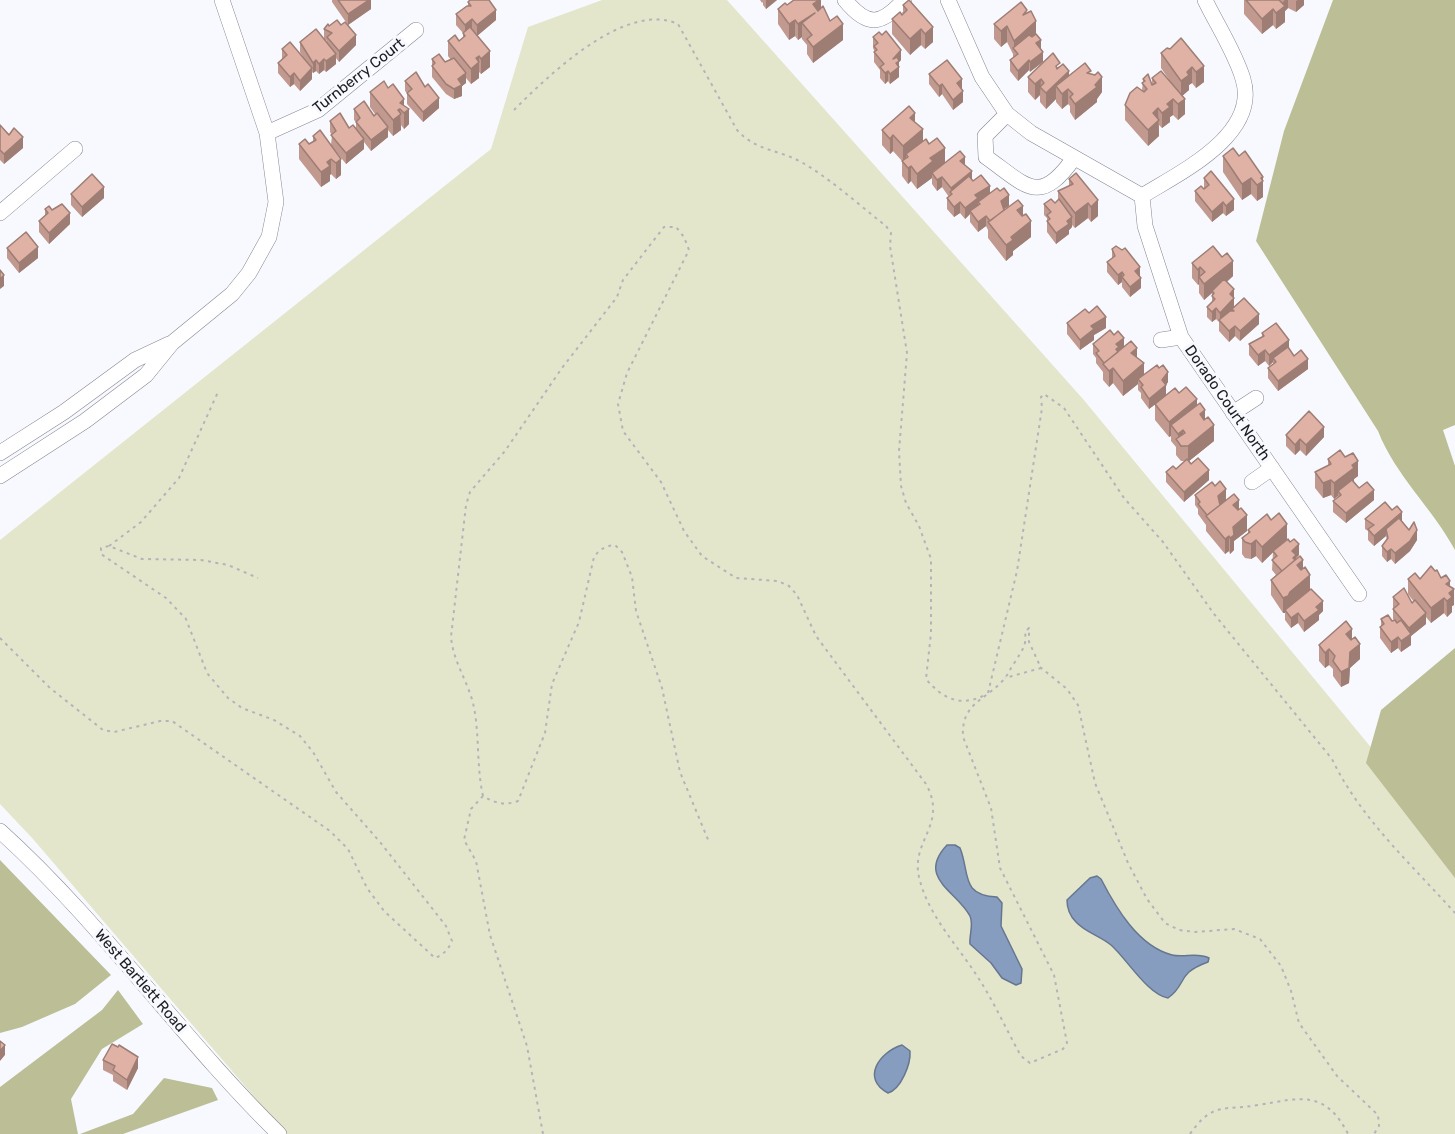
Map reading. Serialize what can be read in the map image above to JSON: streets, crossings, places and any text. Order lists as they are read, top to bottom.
{
  "streets": {
    "street": ["Turnberry Court", "Dorado Court North", "West Bartlett Road"]
  }
}
